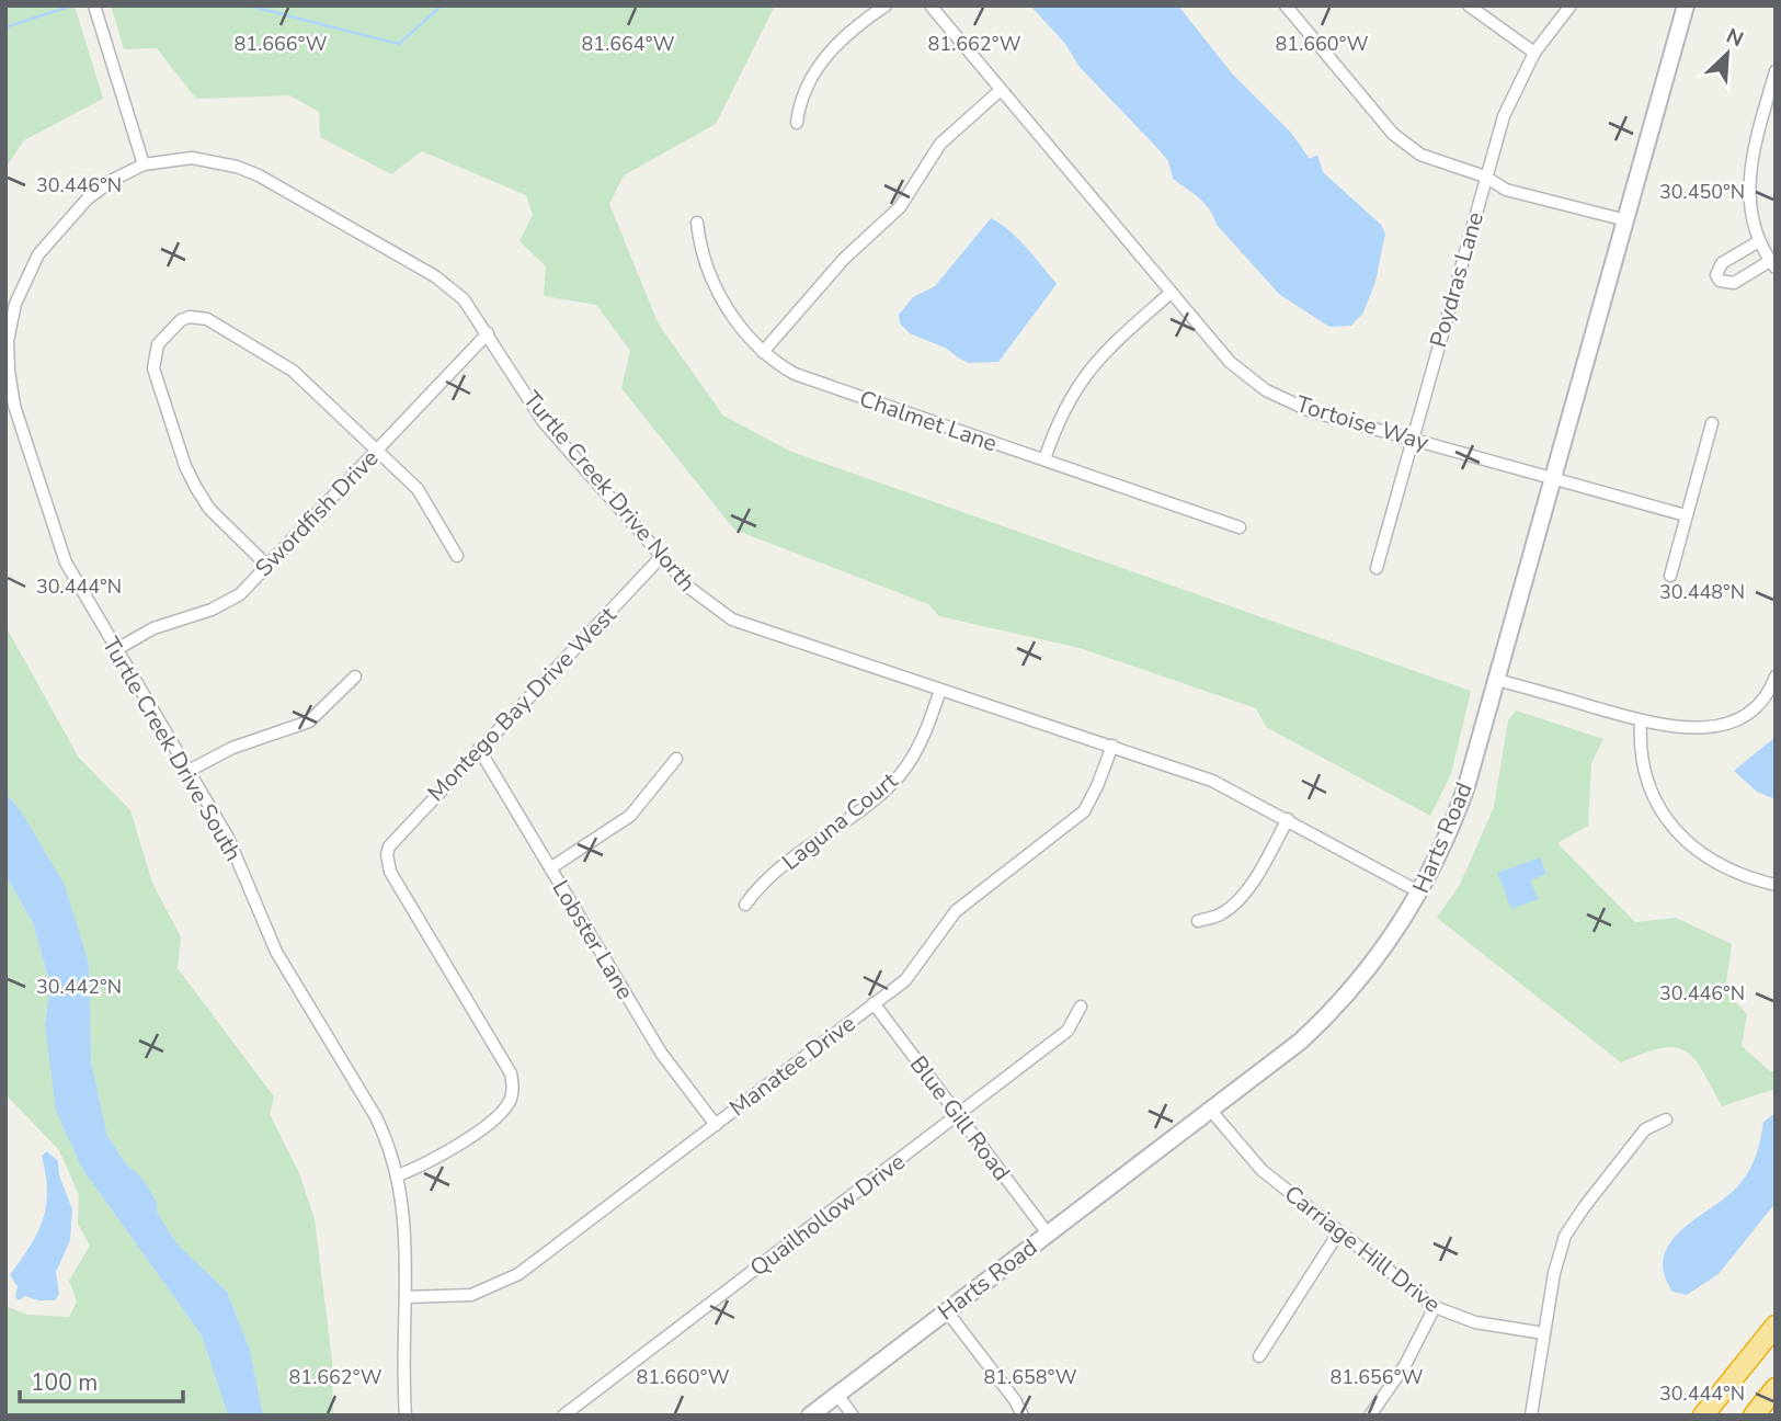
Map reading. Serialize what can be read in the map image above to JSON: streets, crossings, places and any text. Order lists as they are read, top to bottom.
{
  "streets": {
    "street": [
      "Poydras Lane",
      "Chalmet Lane",
      "Tortoise Way",
      "Turtle Creek Drive North",
      "Swordfish Drive",
      "Montego Bay Drive West",
      "Turtle Creek Drive South",
      "Laguna Court",
      "Harts Road",
      "Lobster Lane",
      "Manatee Drive",
      "Blue Gill Road",
      "Quailhollow Drive",
      "Carriage Hill Drive"
    ]
  },
  "crossings": [
    ["Poydras Lane", "Tortoise Way"],
    ["Tortoise Way", "Harts Road"],
    ["Turtle Creek Drive North", "Swordfish Drive"],
    ["Turtle Creek Drive North", "Montego Bay Drive West"],
    ["Turtle Creek Drive North", "Turtle Creek Drive South"],
    ["Turtle Creek Drive North", "Laguna Court"],
    ["Turtle Creek Drive North", "Harts Road"],
    ["Turtle Creek Drive North", "Manatee Drive"],
    ["Swordfish Drive", "Turtle Creek Drive South"],
    ["Montego Bay Drive West", "Turtle Creek Drive South"],
    ["Montego Bay Drive West", "Lobster Lane"],
    ["Turtle Creek Drive South", "Manatee Drive"],
    ["Harts Road", "Blue Gill Road"],
    ["Harts Road", "Carriage Hill Drive"],
    ["Lobster Lane", "Manatee Drive"],
    ["Manatee Drive", "Blue Gill Road"],
    ["Blue Gill Road", "Quailhollow Drive"]
  ],
  "scale_bar": "100 m",
  "north": "top right",
  "coordinates": [
    "81.666°W",
    "81.664°W",
    "81.662°W",
    "81.660°W",
    "30.446°N",
    "30.450°N",
    "30.444°N",
    "30.448°N",
    "30.442°N",
    "81.658°W",
    "81.656°W"
  ]
}
